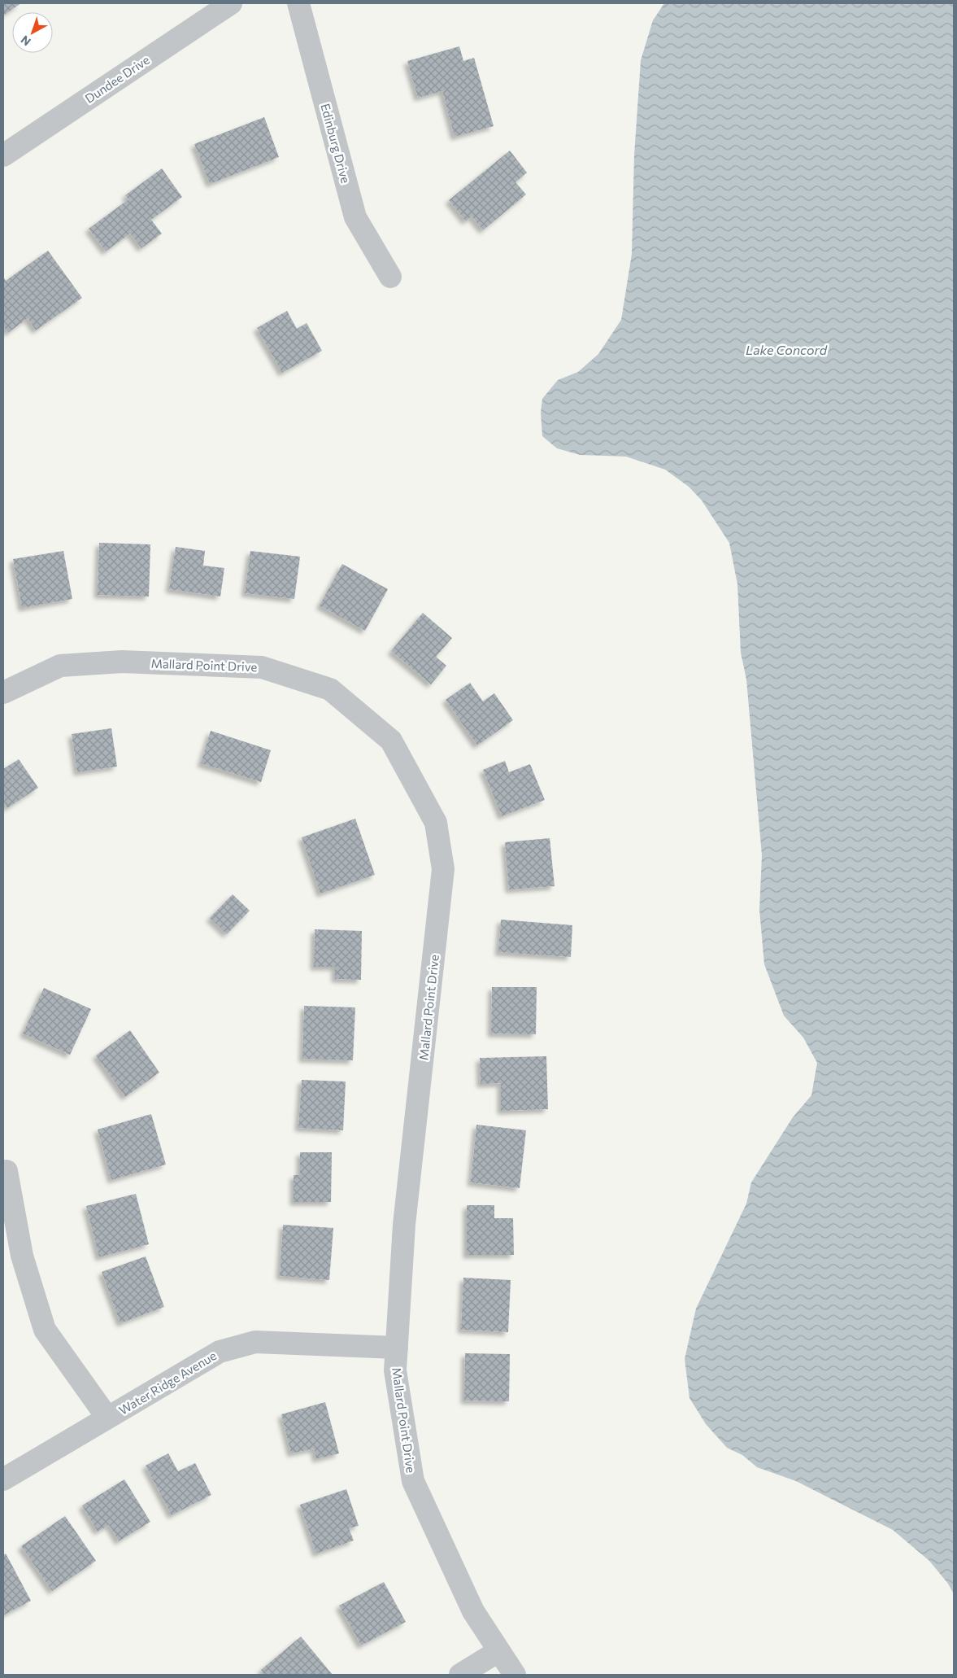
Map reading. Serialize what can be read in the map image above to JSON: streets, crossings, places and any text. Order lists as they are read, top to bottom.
{
  "streets": {
    "street": [
      "Dundee Drive",
      "Edinburg Drive",
      "Mallard Point Drive",
      "Water Ridge Avenue"
    ]
  },
  "crossings": [
    ["Mallard Point Drive", "Water Ridge Avenue"]
  ],
  "water": ["Lake Concord"],
  "north": "bottom left"
}
